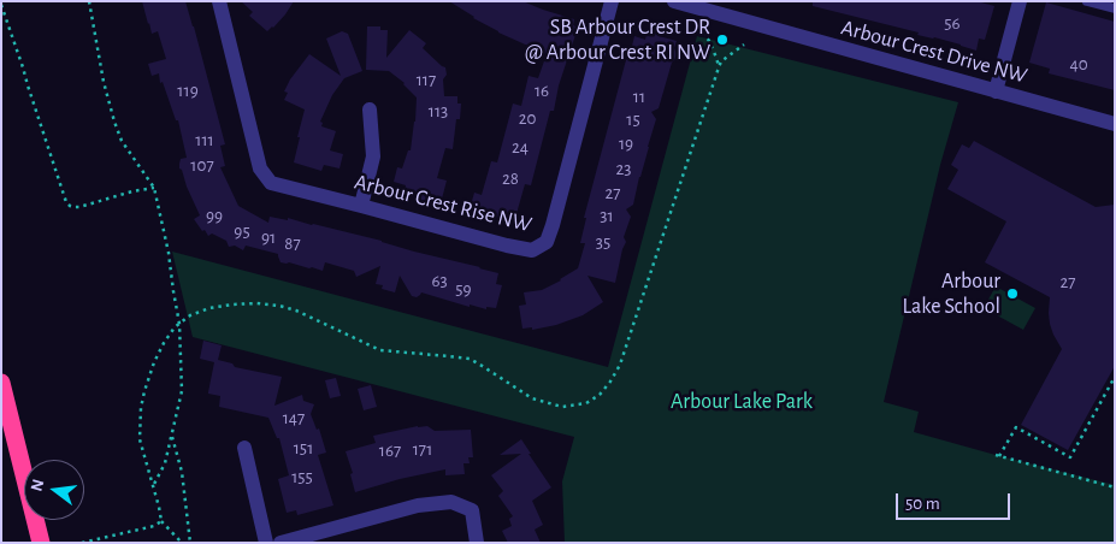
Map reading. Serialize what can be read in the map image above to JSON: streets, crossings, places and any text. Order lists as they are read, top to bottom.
{
  "streets": {
    "street": ["Arbour Crest Drive NW", "Arbour Crest Rise NW"]
  },
  "parks": ["Arbour Lake Park"],
  "places": ["SB Arbour Crest DR @ Arbour Crest RI NW", "Arbour Lake School"],
  "house_numbers": [
    "56",
    "40",
    "117",
    "119",
    "16",
    "11",
    "113",
    "20",
    "15",
    "111",
    "19",
    "24",
    "107",
    "23",
    "28",
    "27",
    "99",
    "31",
    "95",
    "91",
    "35",
    "87",
    "63",
    "27",
    "59",
    "147",
    "151",
    "171",
    "167",
    "155"
  ],
  "scale_bar": "50 m",
  "north": "left"
}
